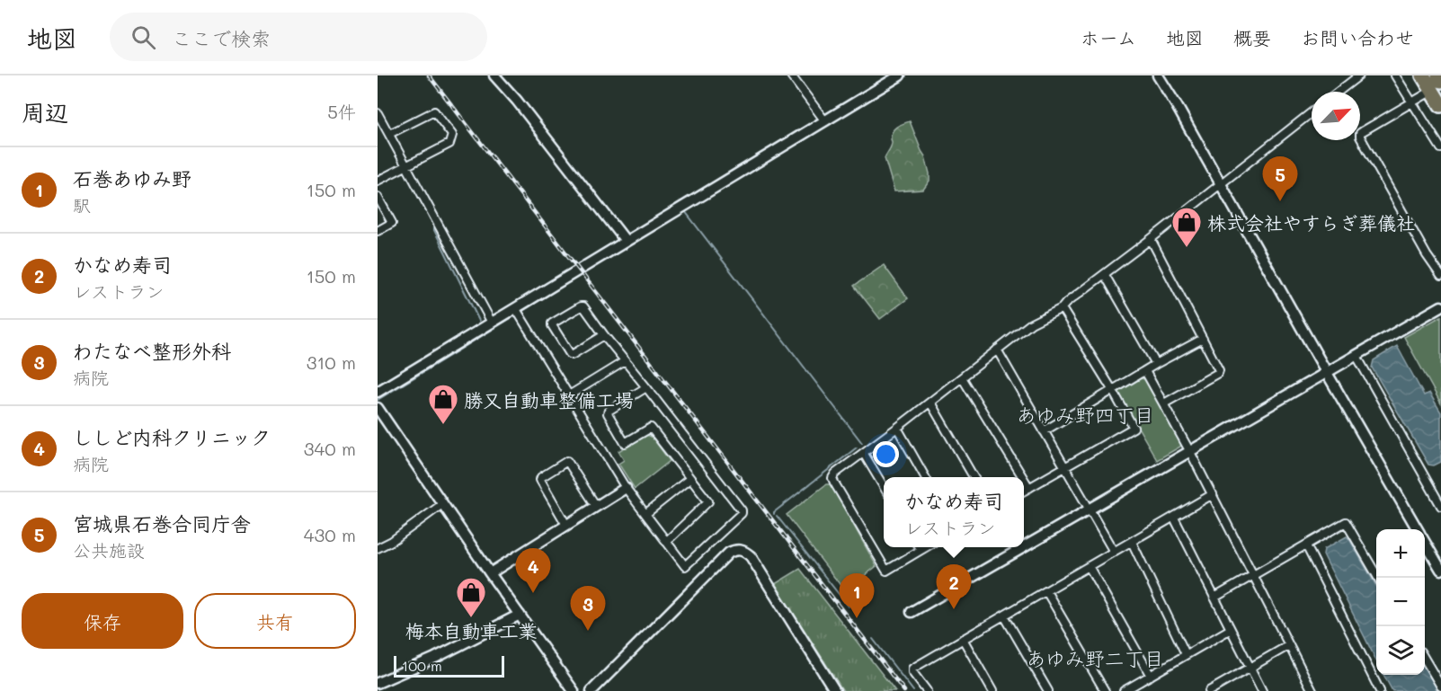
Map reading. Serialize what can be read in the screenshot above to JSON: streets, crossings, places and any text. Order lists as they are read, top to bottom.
{
  "districts": ["あゆみ野四丁目", "あゆみ野二丁目"],
  "places": {
    "shop": ["株式会社やすらぎ葬儀社", "勝又自動車整備工場", "梅本自動車工業"]
  },
  "scale_bar": "100 m",
  "north": "top right",
  "page": {
    "header": "地図",
    "search": "ここで検索",
    "nav": [
      "ホーム",
      "地図",
      "概要",
      "お問い合わせ"
    ],
    "heading": ["周辺", "5件"],
    "list": [
      {
        "mark": "1",
        "name": "石巻あゆみ野",
        "note": "駅",
        "value": "150 m"
      },
      {
        "mark": "2",
        "name": "かなめ寿司",
        "note": "レストラン",
        "value": "150 m"
      },
      {
        "mark": "3",
        "name": "わたなべ整形外科",
        "note": "病院",
        "value": "310 m"
      },
      {
        "mark": "4",
        "name": "ししど内科クリニック",
        "note": "病院",
        "value": "340 m"
      },
      {
        "mark": "5",
        "name": "宮城県石巻合同庁舎",
        "note": "公共施設",
        "value": "430 m"
      }
    ],
    "pins": [
      "5",
      "4",
      "2",
      "1",
      "3"
    ],
    "popup": ["かなめ寿司", "レストラン"],
    "map_buttons": ["+", "−"],
    "buttons": ["保存", "共有"],
    "scale": "100 m"
  }
}
